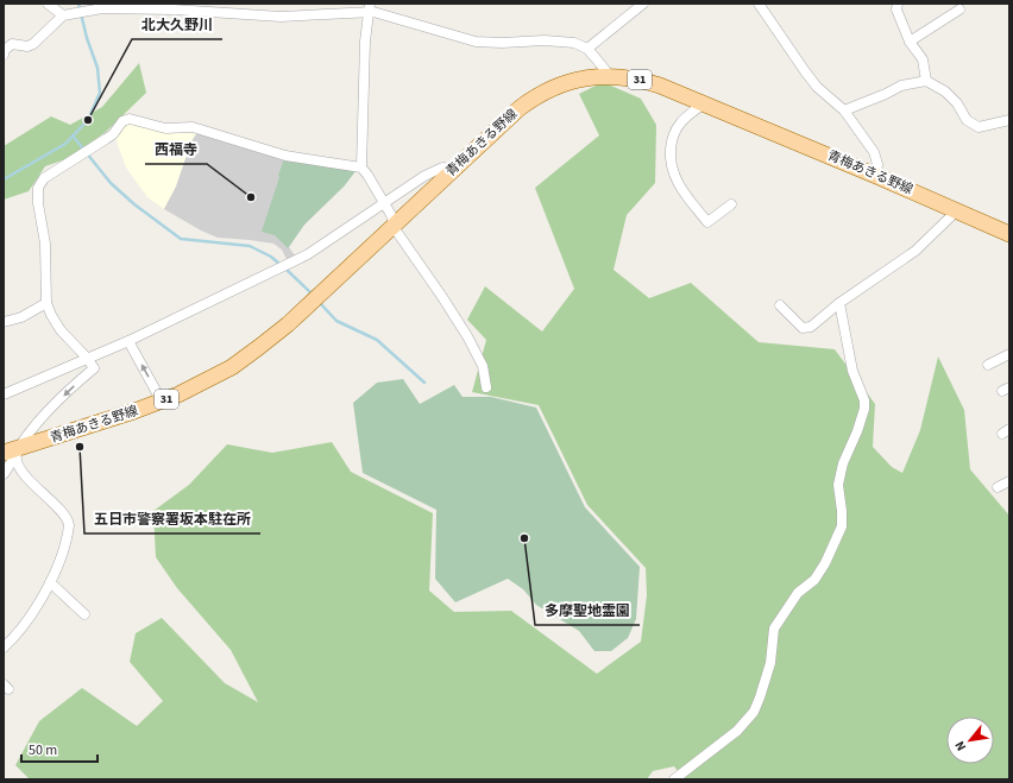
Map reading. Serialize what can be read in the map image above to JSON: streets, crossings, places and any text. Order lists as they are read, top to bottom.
{
  "streets": {
    "main road": ["31", "青梅あきる野線"]
  },
  "places": [
    "北大久野川",
    "西福寺",
    "五日市警察署坂本駐在所",
    "多摩聖地霊園"
  ],
  "scale_bar": "50 m",
  "north": "bottom left"
}
